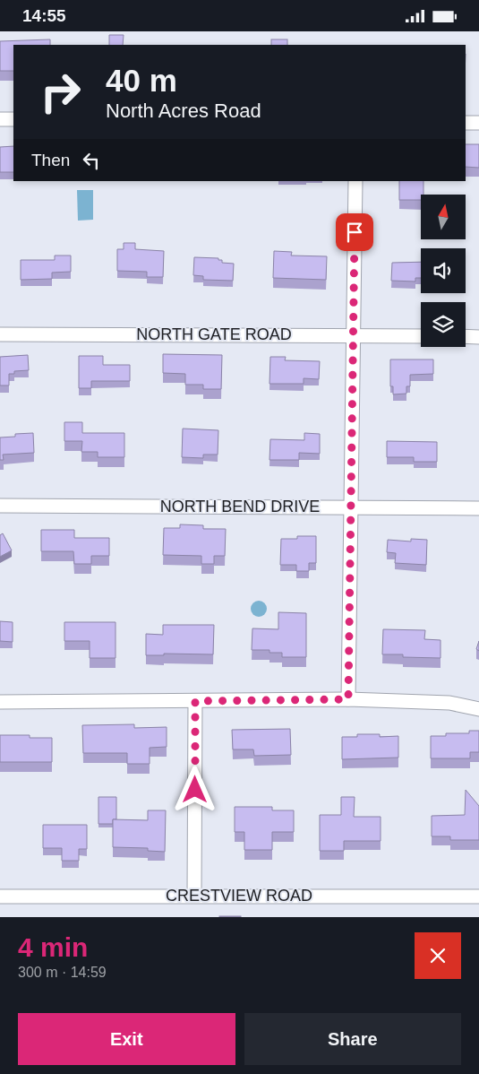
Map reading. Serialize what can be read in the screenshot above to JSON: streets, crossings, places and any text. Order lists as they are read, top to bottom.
{
  "streets": {
    "street": ["NORTH GATE ROAD", "NORTH BEND DRIVE", "CRESTVIEW ROAD"]
  },
  "north": "top",
  "page": {
    "status": "14:55",
    "turn": ["40 m", "North Acres Road"],
    "then": "Then",
    "heading": ["4 min", "300 m · 14:59"],
    "buttons": ["Exit", "Share"]
  }
}
